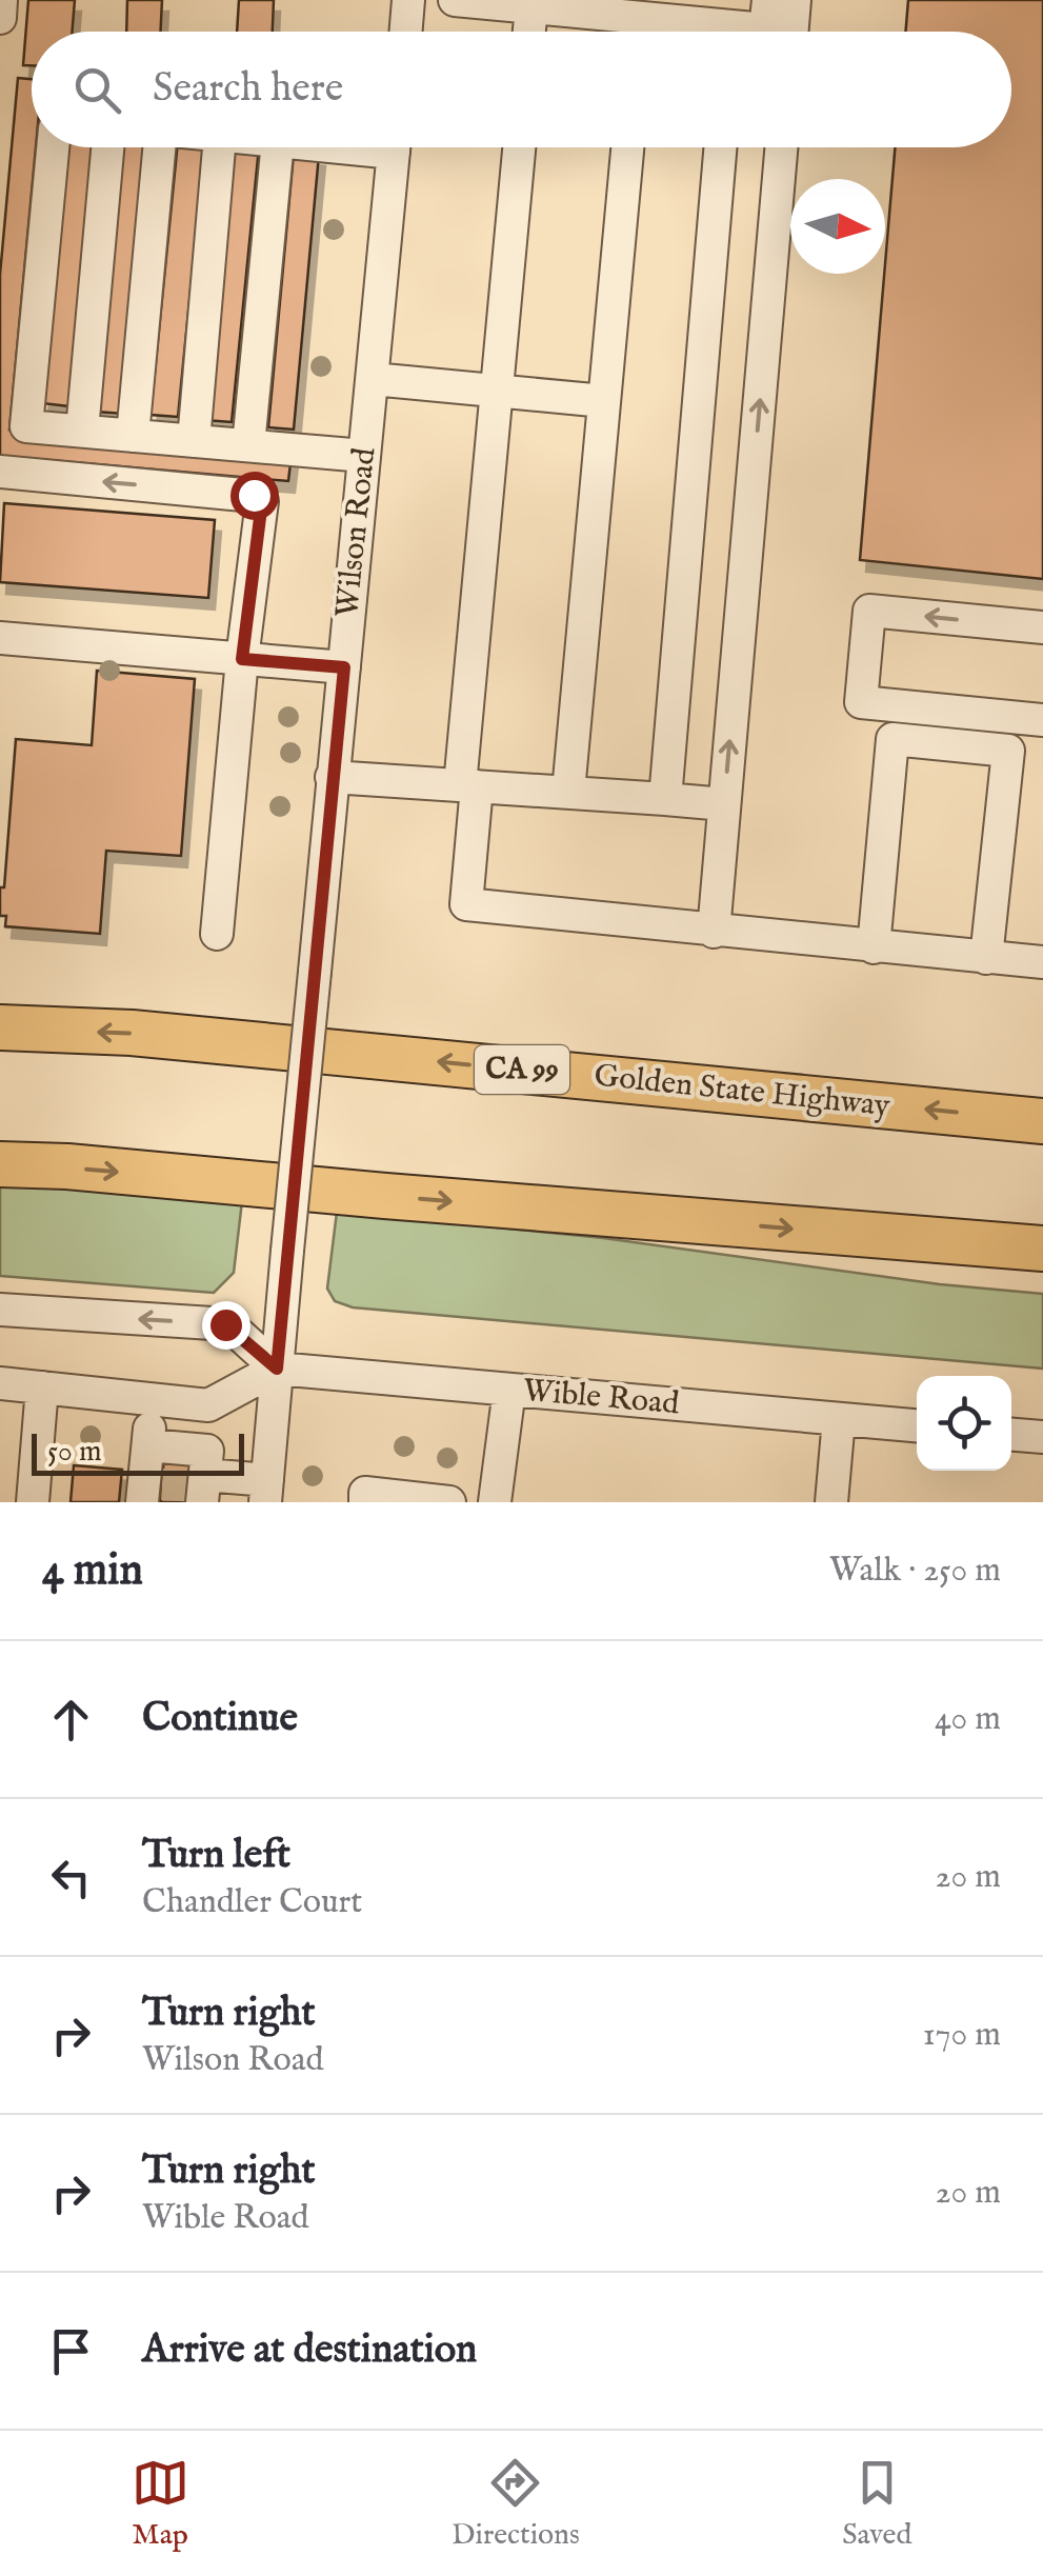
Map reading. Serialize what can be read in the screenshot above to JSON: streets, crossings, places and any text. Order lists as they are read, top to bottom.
{
  "streets": {
    "highway": ["CA 99", "Golden State Highway"],
    "street": ["Wilson Road", "Wible Road"]
  },
  "crossings": [
    ["Wilson Road", "Wible Road"]
  ],
  "scale_bar": "50 m",
  "north": "right",
  "page": {
    "search": "Search here",
    "scale": "50 m",
    "heading": ["4 min", "Walk · 250 m"],
    "list": [
      ["Continue", "40 m"],
      ["Turn left", "Chandler Court", "20 m"],
      ["Turn right", "Wilson Road", "170 m"],
      ["Turn right", "Wible Road", "20 m"],
      "Arrive at destination"
    ],
    "nav": ["Map", "Directions", "Saved"]
  }
}
